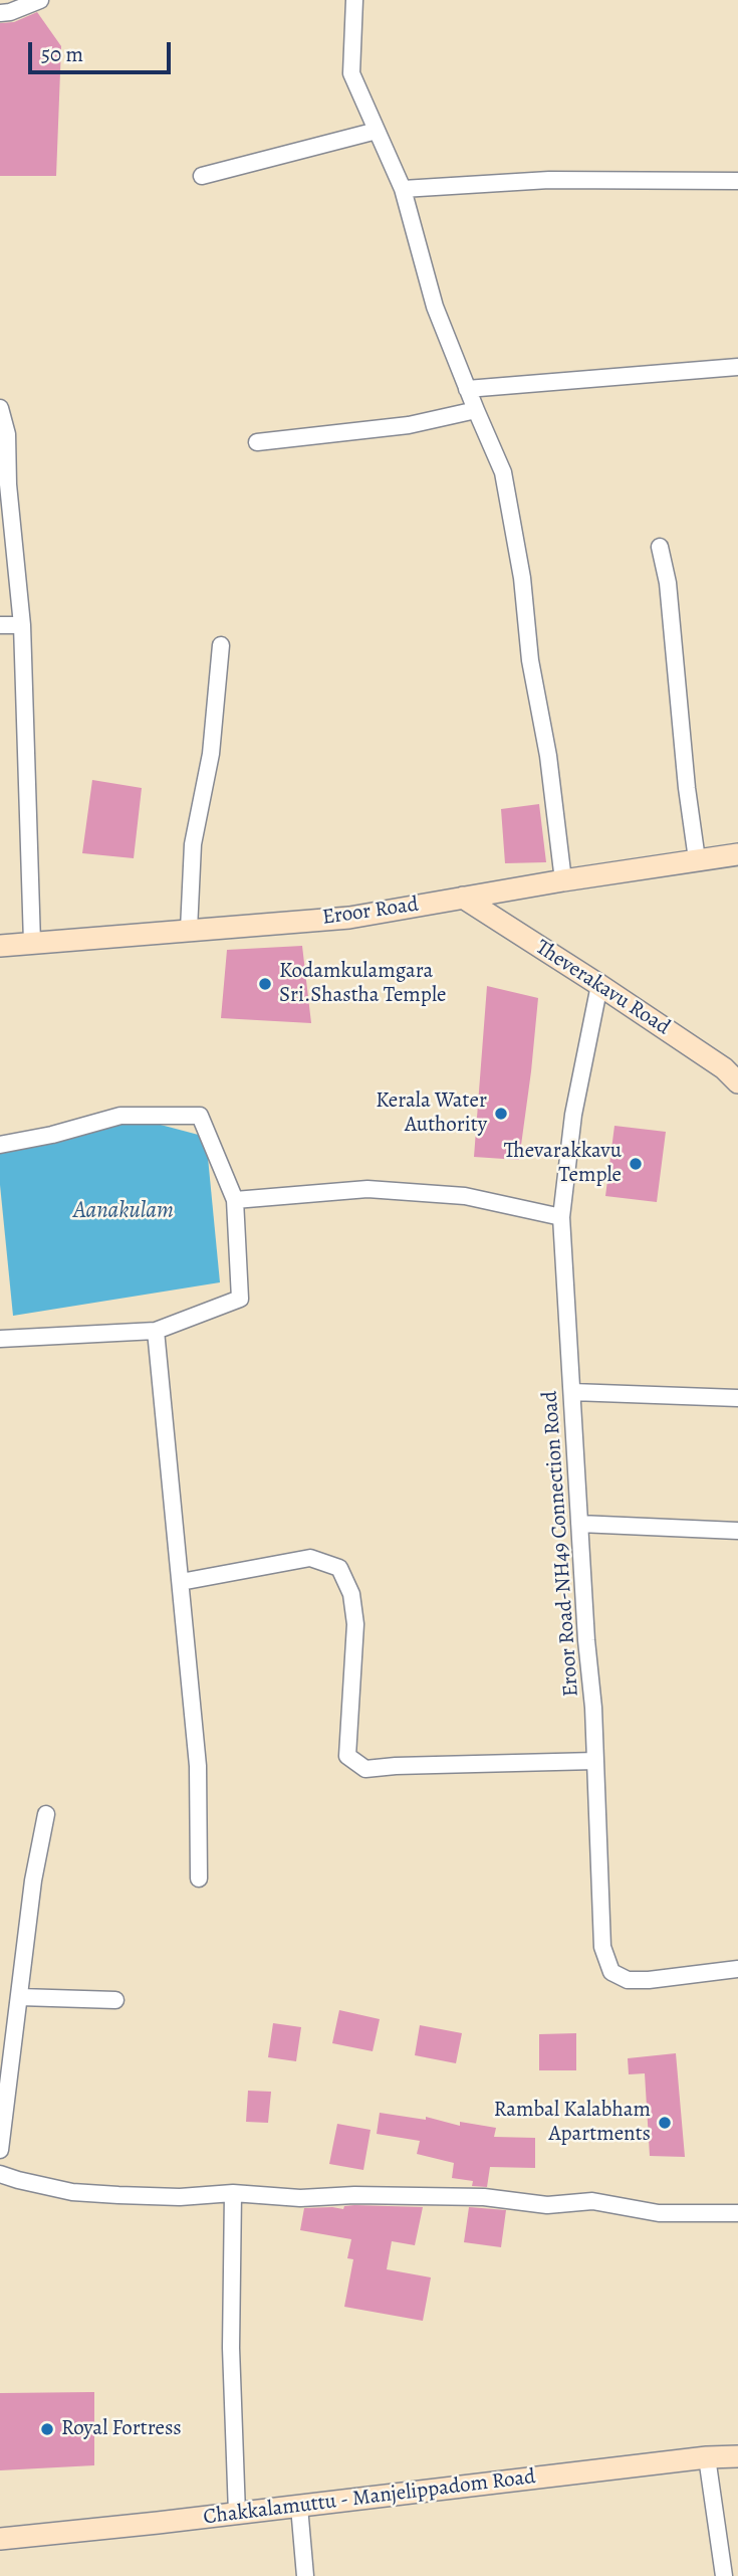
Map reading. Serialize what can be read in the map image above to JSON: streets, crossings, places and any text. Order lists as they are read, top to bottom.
{
  "streets": {
    "street": [
      "Eroor Road",
      "Theverakavu Road",
      "Eroor Road-NH49 Connection Road",
      "Chakkalamuttu - Manjelippadom Road"
    ]
  },
  "crossings": [
    ["Eroor Road", "Theverakavu Road"],
    ["Theverakavu Road", "Eroor Road-NH49 Connection Road"]
  ],
  "water": ["Aanakulam"],
  "places": [
    "Kodamkulamgara Sri.Shastha Temple",
    "Kerala Water Authority",
    "Thevarakkavu Temple",
    "Rambal Kalabham Apartments",
    "Royal Fortress"
  ],
  "scale_bar": "50 m"
}
